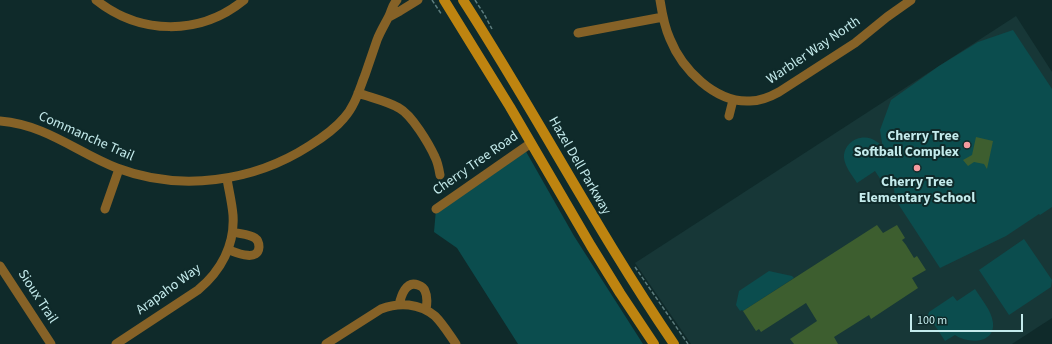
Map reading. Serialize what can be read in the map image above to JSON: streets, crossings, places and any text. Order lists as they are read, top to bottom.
{
  "streets": {
    "main road": ["Hazel Dell Parkway"],
    "street": [
      "Warbler Way North",
      "Commanche Trail",
      "Cherry Tree Road",
      "Arapaho Way",
      "Sioux Trail"
    ]
  },
  "crossings": [
    ["Commanche Trail", "Arapaho Way"]
  ],
  "places": ["Cherry Tree Softball Complex", "Cherry Tree Elementary School"],
  "scale_bar": "100 m"
}
